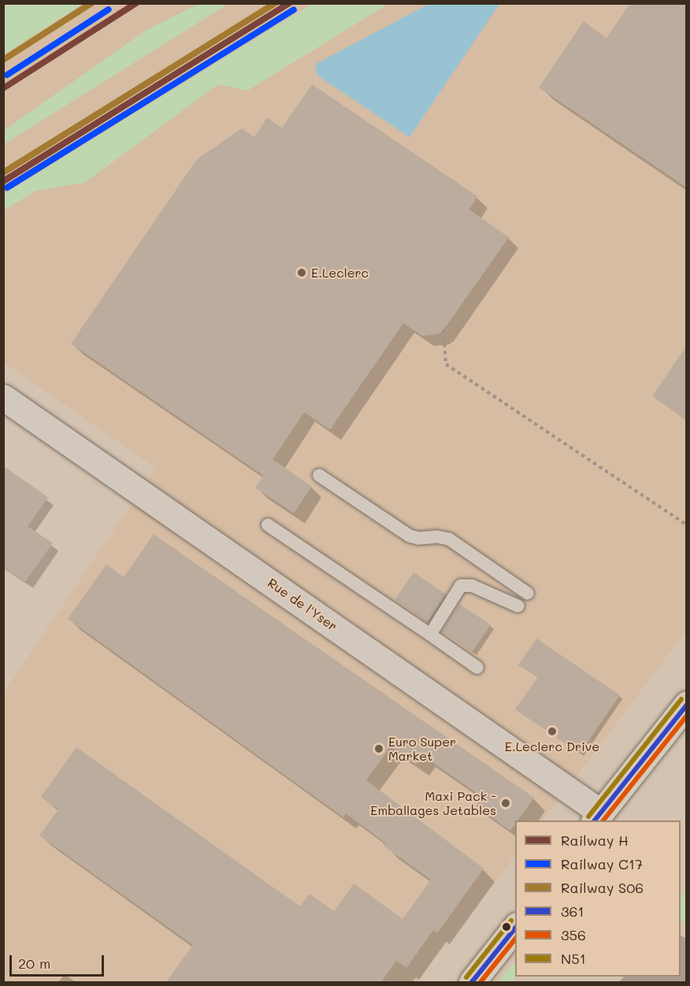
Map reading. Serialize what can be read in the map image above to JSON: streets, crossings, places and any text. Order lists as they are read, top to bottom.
{
  "streets": {
    "street": ["Rue de l'Yser"]
  },
  "places": [
    "E.Leclerc",
    "E.Leclerc Drive",
    "Euro Super Market",
    "Maxi Pack - Emballages Jetables"
  ],
  "lines": [
    "rail line H",
    "rail line S06",
    "rail line C17",
    "transit line N51",
    "transit line 361",
    "transit line 356"
  ],
  "legend": [
    "Railway H",
    "Railway C17",
    "Railway S06",
    "361",
    "356",
    "N51"
  ],
  "scale_bar": "20 m"
}
